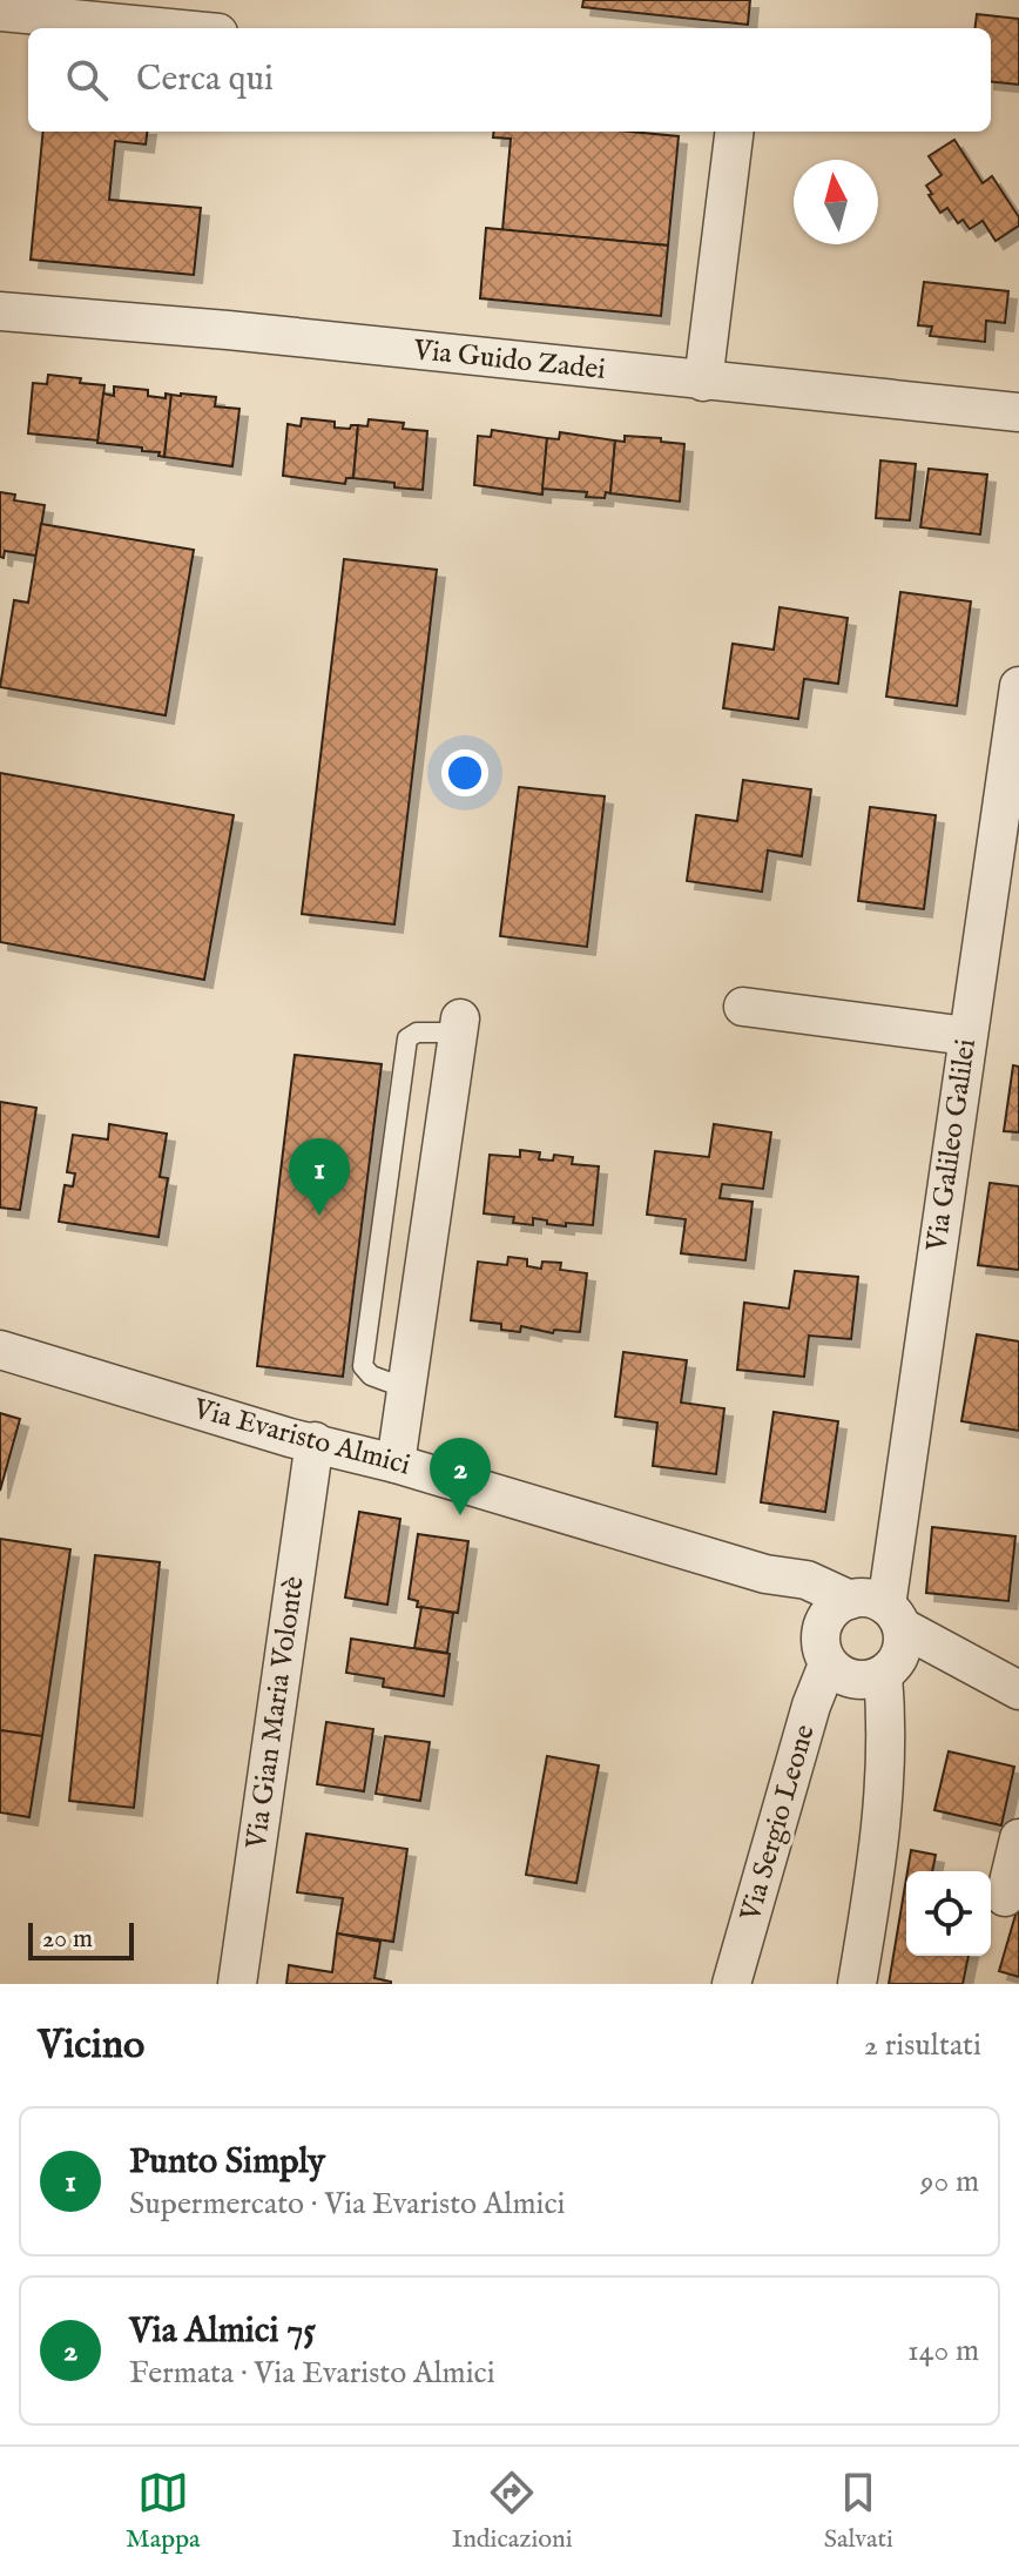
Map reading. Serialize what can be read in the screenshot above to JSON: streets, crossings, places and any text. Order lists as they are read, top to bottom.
{
  "streets": {
    "street": [
      "Via Guido Zadei",
      "Via Galileo Galilei",
      "Via Evaristo Almici",
      "Via Gian Maria Volontè",
      "Via Sergio Leone"
    ]
  },
  "crossings": [
    ["Via Galileo Galilei", "Via Evaristo Almici"],
    ["Via Evaristo Almici", "Via Gian Maria Volontè"],
    ["Via Evaristo Almici", "Via Sergio Leone"]
  ],
  "scale_bar": "20 m",
  "north": "top",
  "page": {
    "search": "Cerca qui",
    "pins": ["1", "2"],
    "scale": "20 m",
    "heading": ["Vicino", "2 risultati"],
    "list": [
      {
        "mark": "1",
        "name": "Punto Simply",
        "note": "Supermercato · Via Evaristo Almici",
        "value": "90 m"
      },
      {
        "mark": "2",
        "name": "Via Almici 75",
        "note": "Fermata · Via Evaristo Almici",
        "value": "140 m"
      }
    ],
    "nav": ["Mappa", "Indicazioni", "Salvati"]
  }
}
